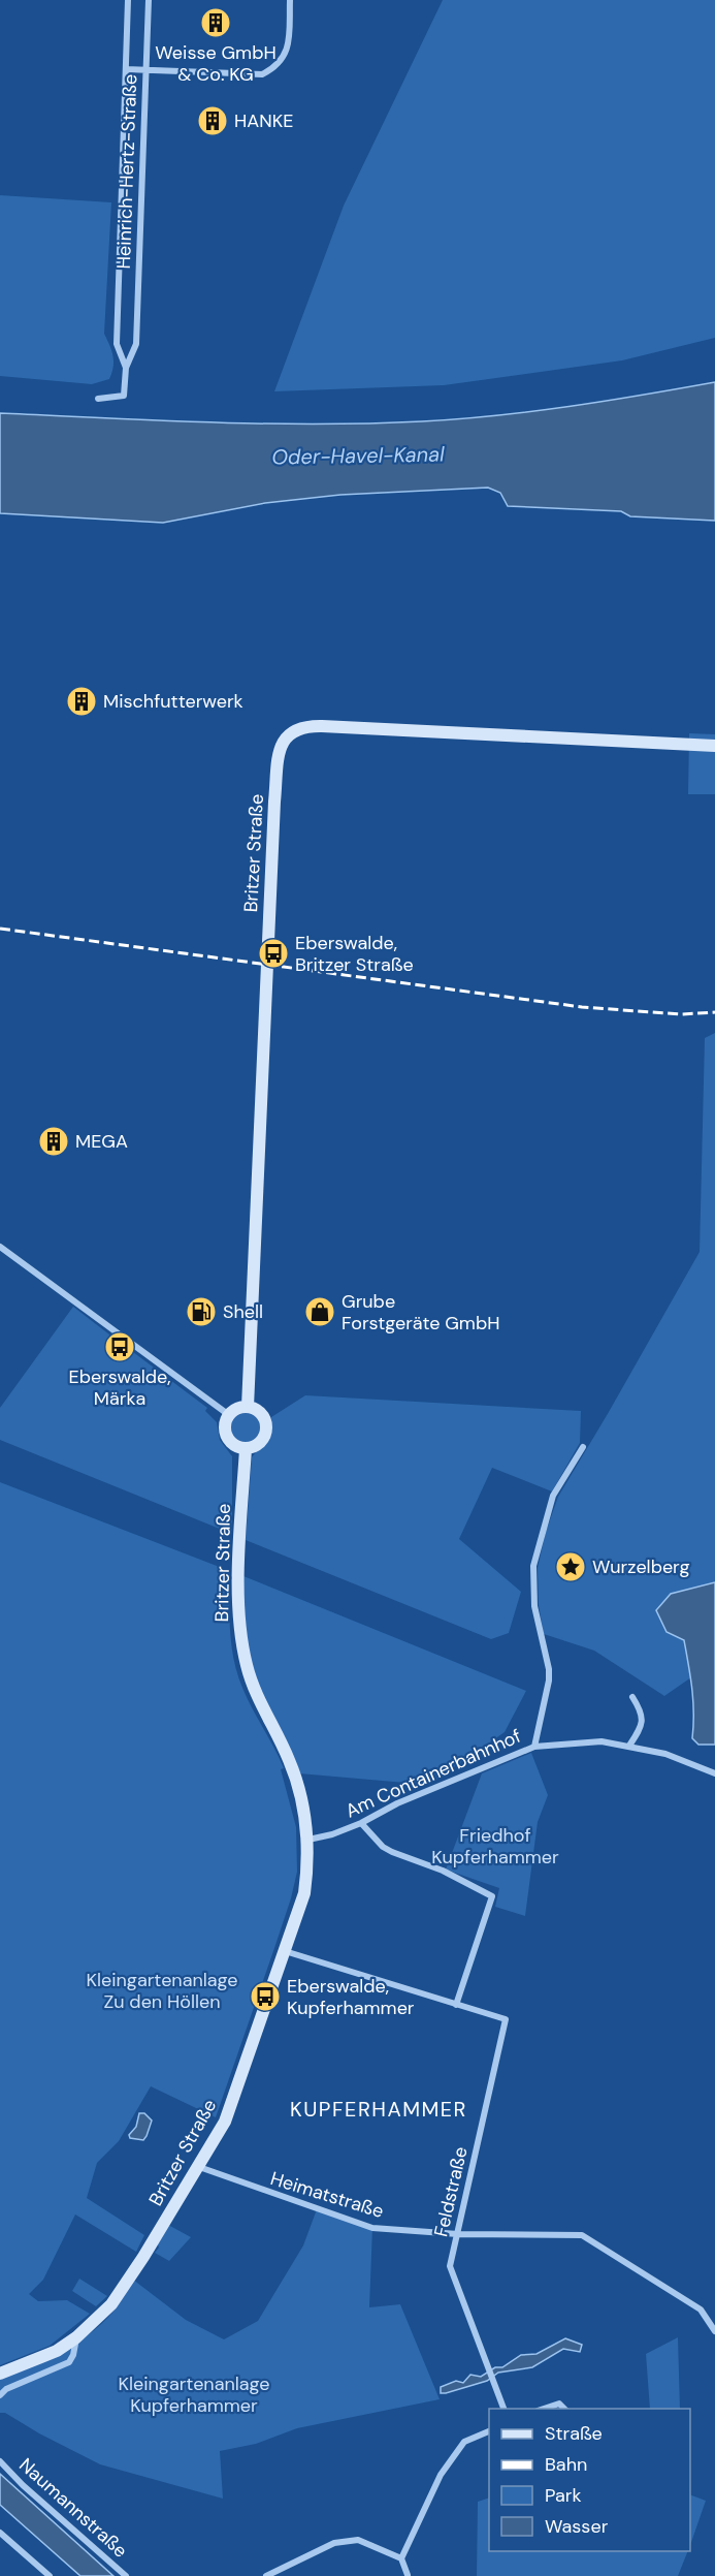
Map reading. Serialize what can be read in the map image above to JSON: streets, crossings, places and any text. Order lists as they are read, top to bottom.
{
  "streets": {
    "main road": ["Britzer Straße"],
    "street": [
      "Heinrich-Hertz-Straße",
      "Am Containerbahnhof",
      "Feldstraße",
      "Heimatstraße",
      "Naumannstraße"
    ]
  },
  "crossings": [
    ["Britzer Straße", "Am Containerbahnhof"],
    ["Britzer Straße", "Feldstraße"],
    ["Britzer Straße", "Heimatstraße"],
    ["Feldstraße", "Heimatstraße"]
  ],
  "districts": ["KUPFERHAMMER"],
  "water": ["Oder-Havel-Kanal"],
  "parks": ["Friedhof Kupferhammer", "Kleingartenanlage Zu den Höllen", "Kleingartenanlage Kupferhammer"],
  "places": {
    "building": [
      "Weisse GmbH & Co. KG",
      "HANKE",
      "Mischfutterwerk",
      "MEGA"
    ],
    "bus stop": ["Eberswalde, Britzer Straße", "Eberswalde, Märka", "Eberswalde, Kupferhammer"],
    "fuel station": ["Shell"],
    "shop": ["Grube Forstgeräte GmbH"],
    "place": ["Wurzelberg"]
  },
  "legend": [
    "Straße",
    "Bahn",
    "Park",
    "Wasser"
  ]
}
